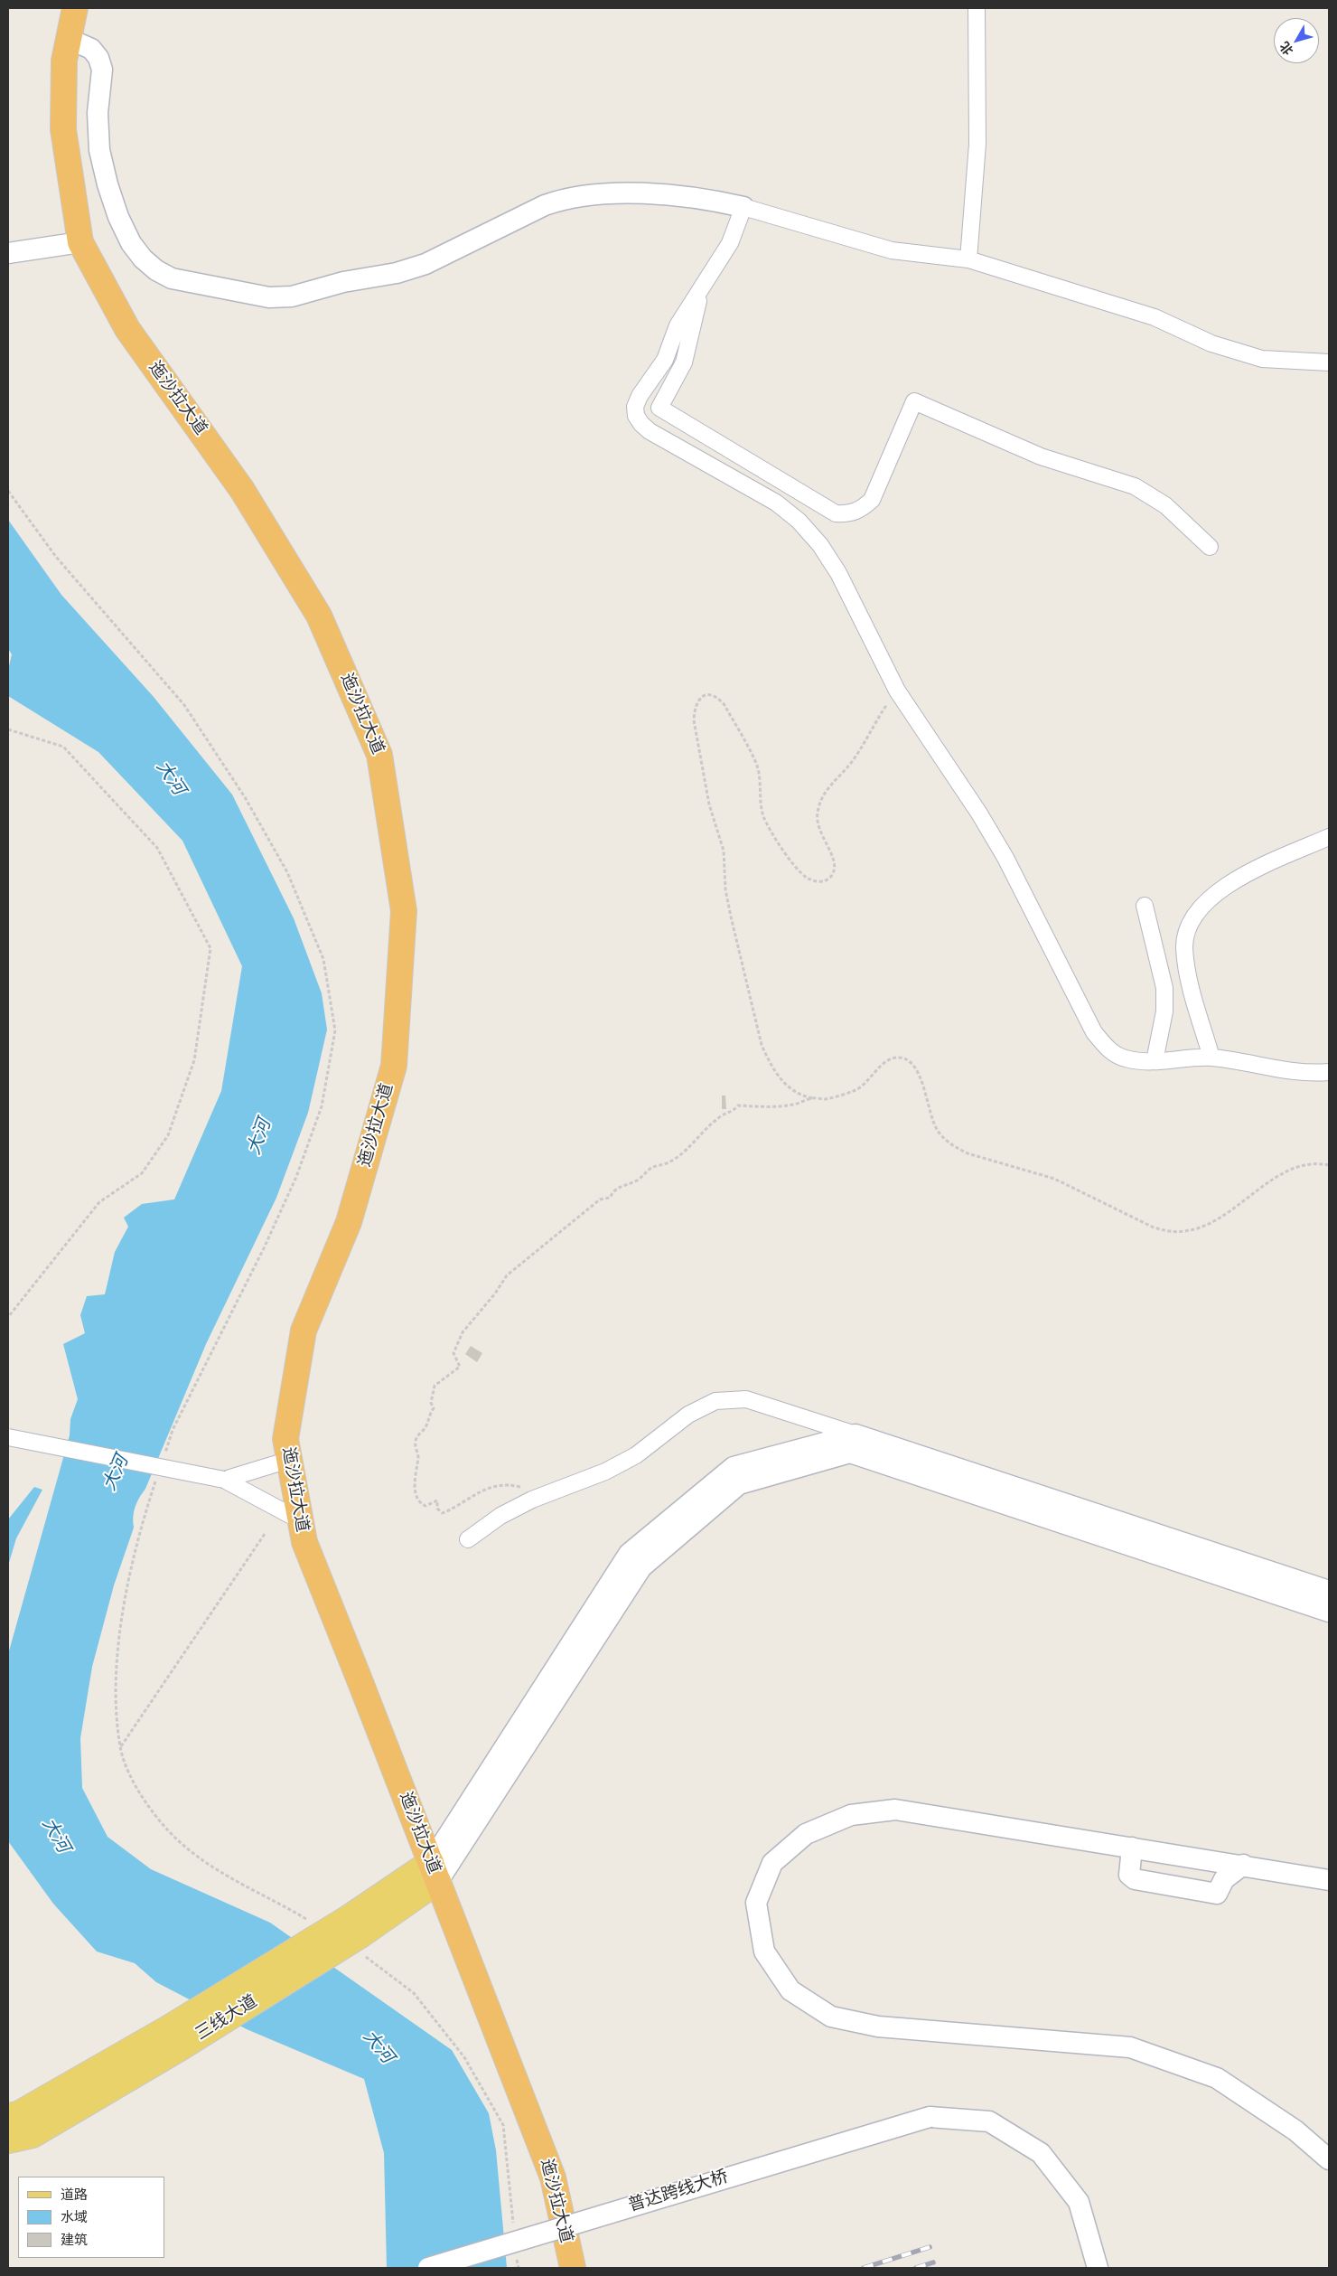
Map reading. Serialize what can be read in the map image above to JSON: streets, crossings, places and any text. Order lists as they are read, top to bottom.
{
  "streets": {
    "highway": ["迤沙拉大道"],
    "main road": ["三线大道"],
    "street": ["普达跨线大桥"]
  },
  "crossings": [
    ["迤沙拉大道", "三线大道"]
  ],
  "water": ["大河"],
  "legend": ["道路", "水域", "建筑"],
  "north": "bottom left"
}
